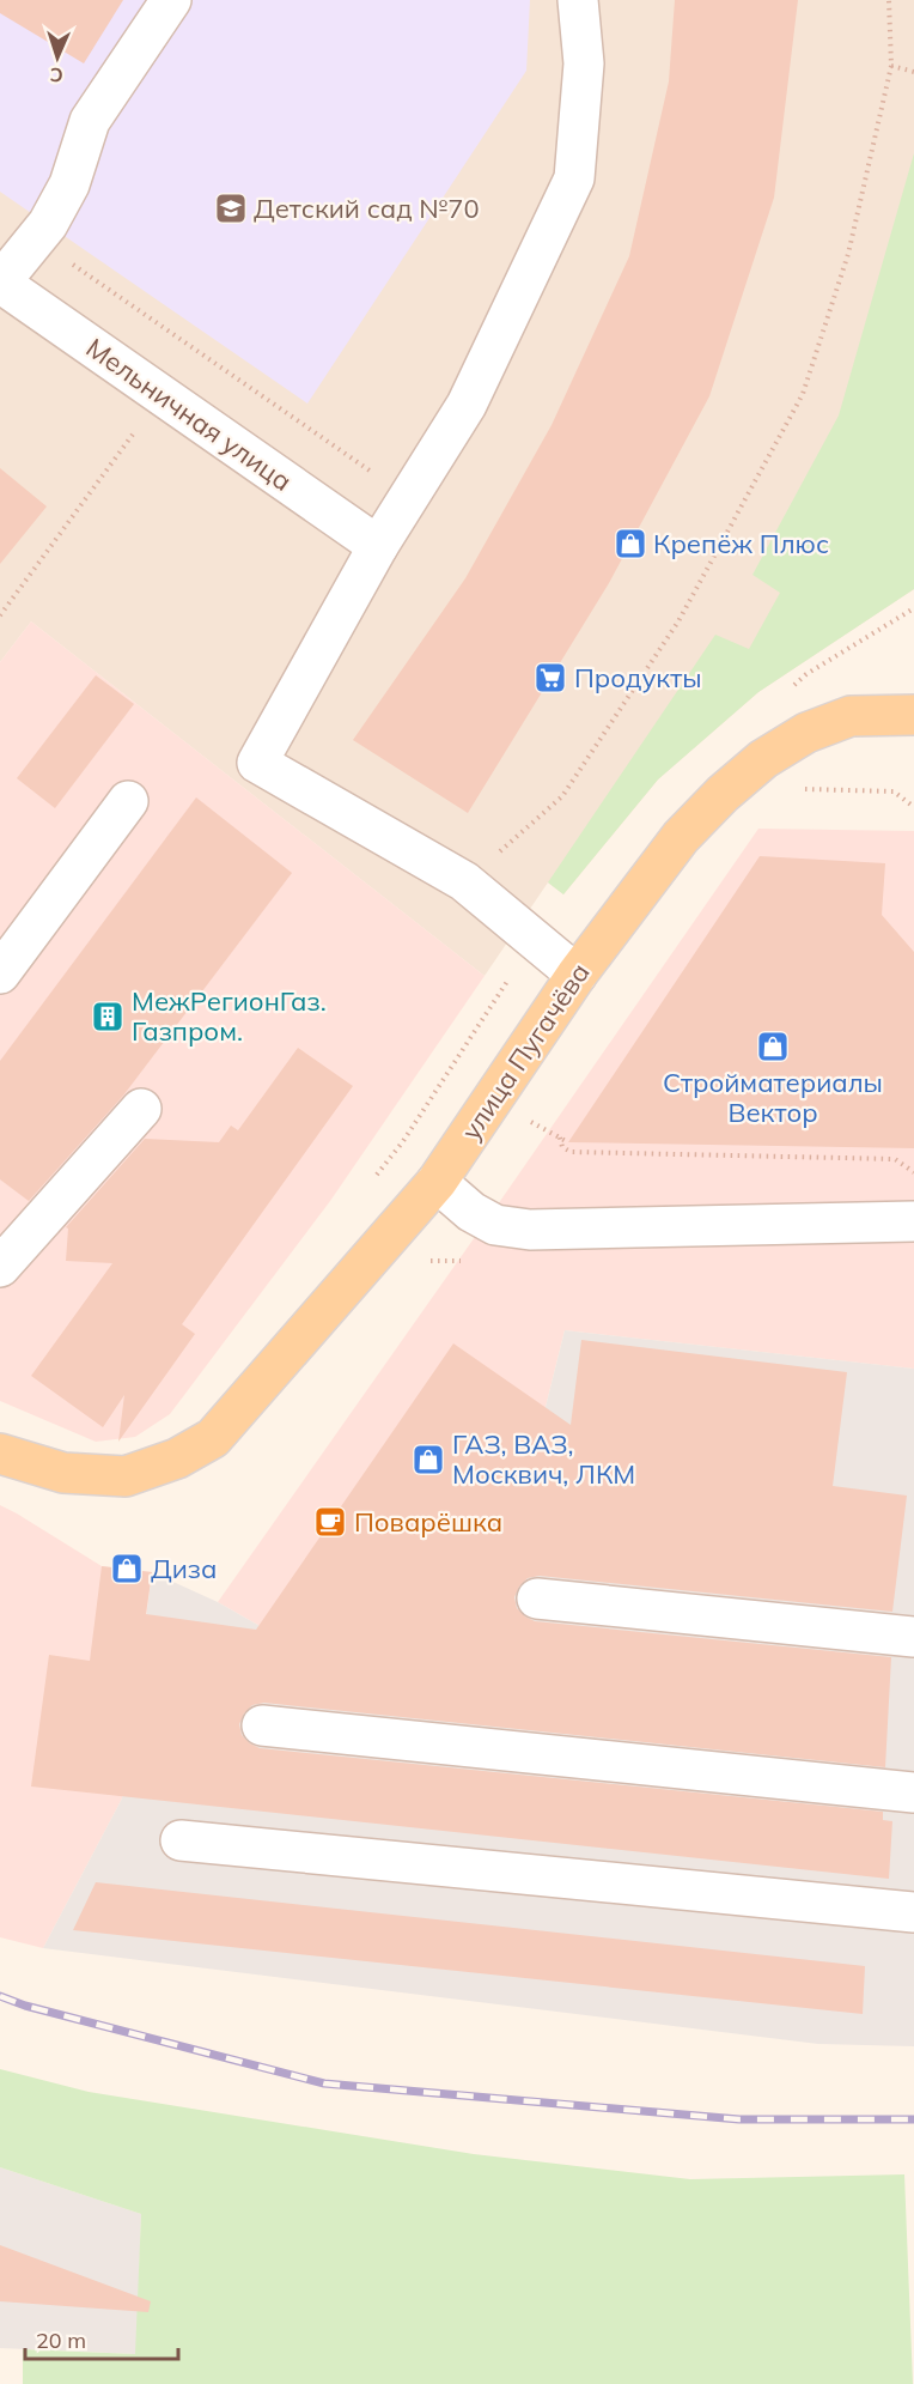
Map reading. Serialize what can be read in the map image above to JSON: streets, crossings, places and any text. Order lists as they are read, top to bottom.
{
  "streets": {
    "main road": ["улица Пугачёва"],
    "street": ["Мельничная улица"]
  },
  "places": {
    "school or university": ["Детский сад №70"],
    "shop": [
      "Крепёж Плюс",
      "Стройматериалы Вектор",
      "ГАЗ, ВАЗ, Москвич, ЛКМ",
      "Диза"
    ],
    "supermarket": ["Продукты"],
    "building": ["МежРегионГаз. Газпром."],
    "cafe": ["Поварёшка"]
  },
  "scale_bar": "20 m",
  "north": "bottom"
}
